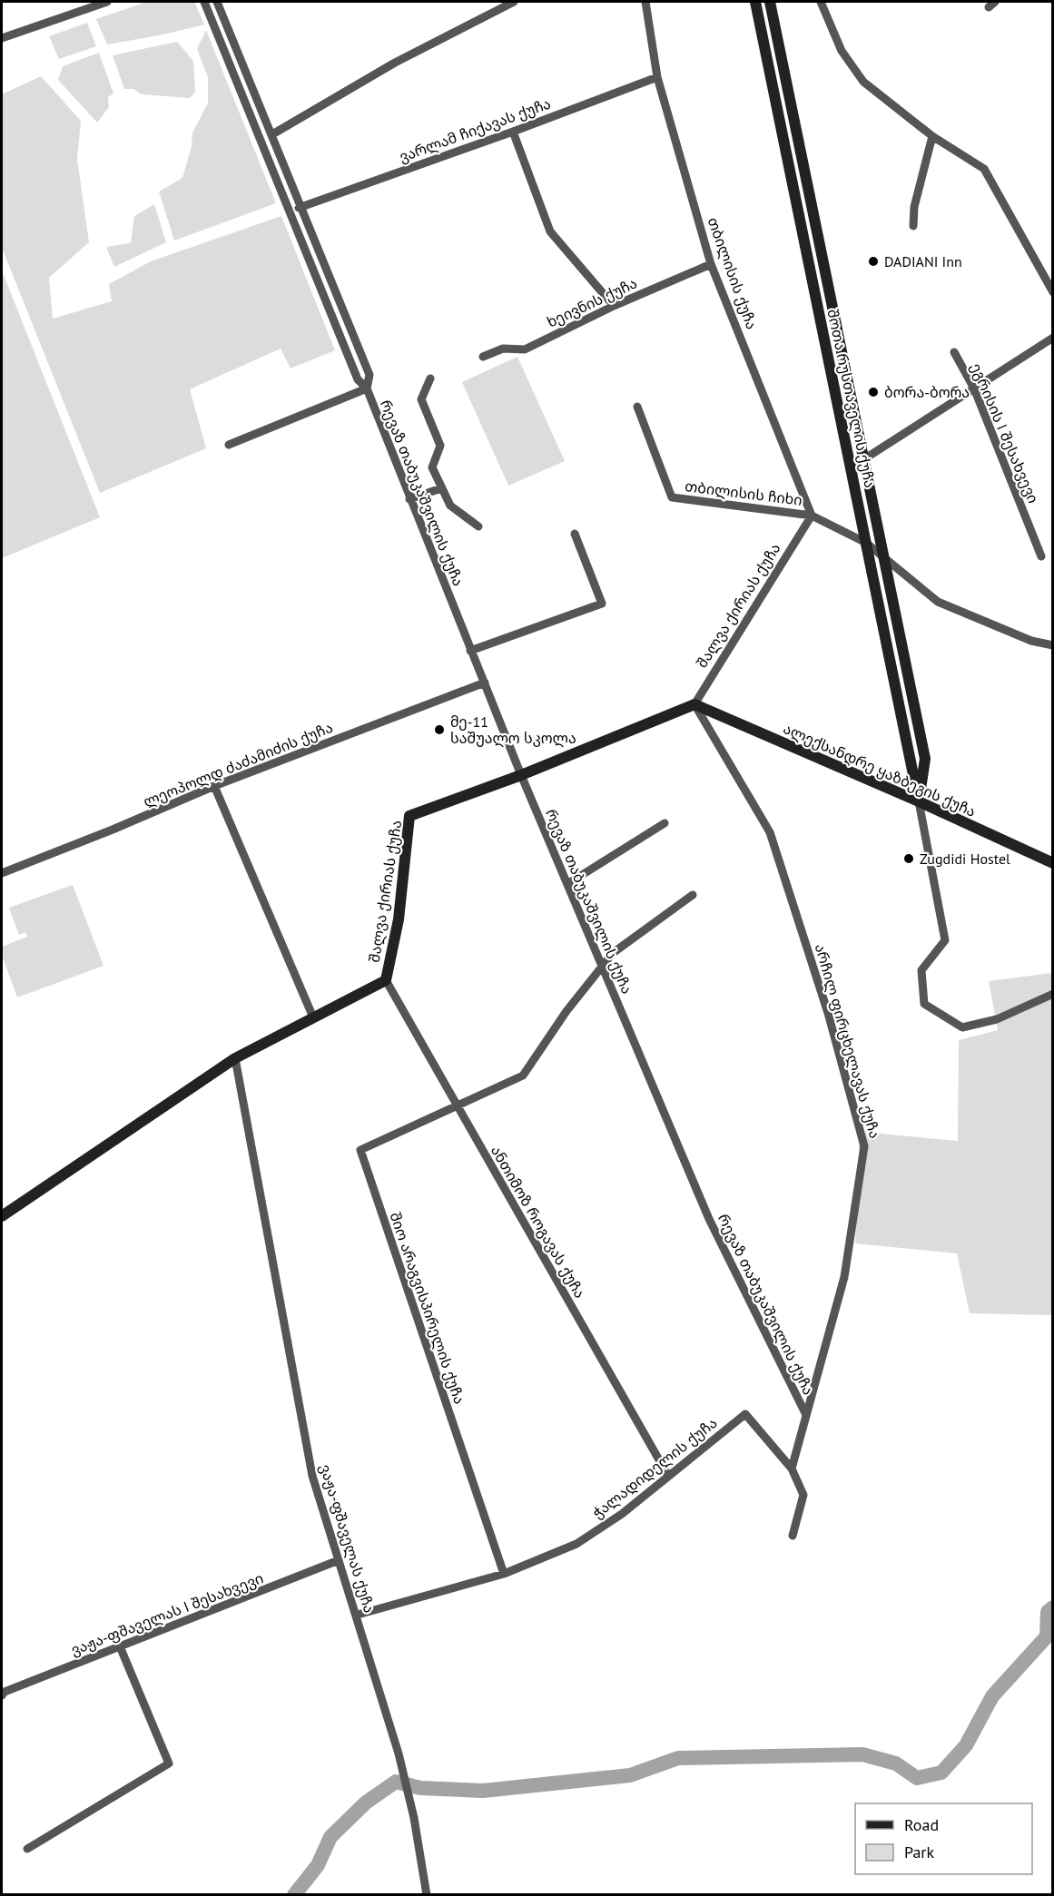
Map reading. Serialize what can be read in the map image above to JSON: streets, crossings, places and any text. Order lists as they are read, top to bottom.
{
  "streets": {
    "street": [
      "ვარლამ ჩიქავას ქუჩა",
      "თბილისის ქუჩა",
      "ხეივნის ქუჩა",
      "შოთა რუსთაველის ქუჩა",
      "ეგრისის I შესახვევი",
      "რევაზ თაბუკაშვილის ქუჩა",
      "თბილისის ჩიხი",
      "შალვა ქირიას ქუჩა",
      "ლეოპოლდ ძაძამიძის ქუჩა",
      "ალექსანდრე ყაზბეგის ქუჩა",
      "არჩილ ფირცხელავას ქუჩა",
      "ანთიმოზ როგავას ქუჩა",
      "შიო არაგვისპირელის ქუჩა",
      "ჭალადიდელის ქუჩა",
      "ვაჟა-ფშაველას ქუჩა",
      "ვაჟა-ფშაველას I შესახვევი"
    ]
  },
  "crossings": [
    ["ვარლამ ჩიქავას ქუჩა", "თბილისის ქუჩა"],
    ["ვარლამ ჩიქავას ქუჩა", "რევაზ თაბუკაშვილის ქუჩა"],
    ["თბილისის ქუჩა", "ხეივნის ქუჩა"],
    ["თბილისის ქუჩა", "თბილისის ჩიხი"],
    ["თბილისის ქუჩა", "შალვა ქირიას ქუჩა"],
    ["შოთა რუსთაველის ქუჩა", "ალექსანდრე ყაზბეგის ქუჩა"],
    ["რევაზ თაბუკაშვილის ქუჩა", "შალვა ქირიას ქუჩა"],
    ["რევაზ თაბუკაშვილის ქუჩა", "ლეოპოლდ ძაძამიძის ქუჩა"],
    ["რევაზ თაბუკაშვილის ქუჩა", "არჩილ ფირცხელავას ქუჩა"],
    ["თბილისის ჩიხი", "შალვა ქირიას ქუჩა"],
    ["შალვა ქირიას ქუჩა", "ალექსანდრე ყაზბეგის ქუჩა"],
    ["შალვა ქირიას ქუჩა", "არჩილ ფირცხელავას ქუჩა"],
    ["შალვა ქირიას ქუჩა", "ანთიმოზ როგავას ქუჩა"],
    ["შალვა ქირიას ქუჩა", "ვაჟა-ფშაველას ქუჩა"],
    ["ალექსანდრე ყაზბეგის ქუჩა", "არჩილ ფირცხელავას ქუჩა"],
    ["არჩილ ფირცხელავას ქუჩა", "ჭალადიდელის ქუჩა"],
    ["ანთიმოზ როგავას ქუჩა", "შიო არაგვისპირელის ქუჩა"],
    ["ანთიმოზ როგავას ქუჩა", "ჭალადიდელის ქუჩა"],
    ["შიო არაგვისპირელის ქუჩა", "ჭალადიდელის ქუჩა"],
    ["ჭალადიდელის ქუჩა", "ვაჟა-ფშაველას ქუჩა"],
    ["ვაჟა-ფშაველას ქუჩა", "ვაჟა-ფშაველას I შესახვევი"]
  ],
  "places": [
    "DADIANI Inn",
    "ბორა-ბორა",
    "მე-11 საშუალო სკოლა",
    "Zugdidi Hostel"
  ],
  "legend": ["Road", "Park"]
}
